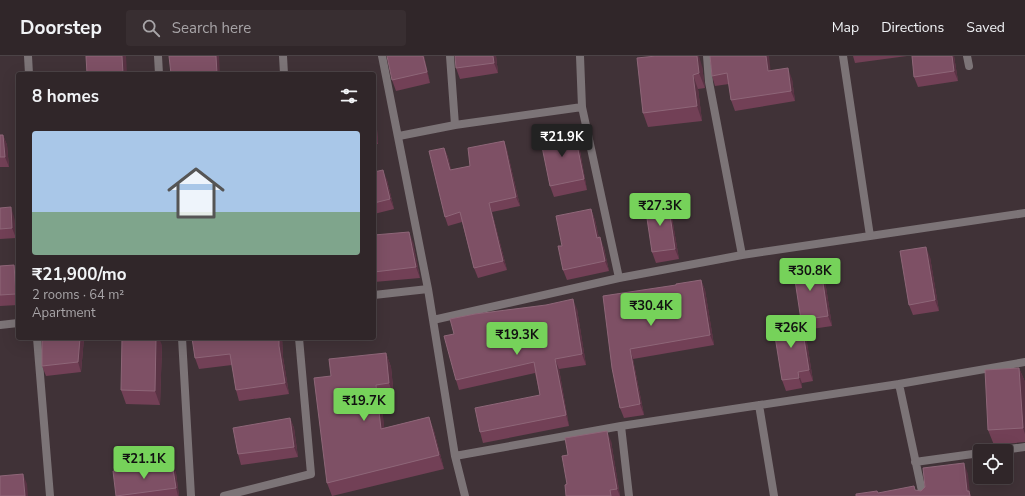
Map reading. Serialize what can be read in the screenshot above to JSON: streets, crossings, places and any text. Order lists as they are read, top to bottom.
{
  "page": {
    "header": "Doorstep",
    "search": "Search here",
    "nav": ["Map", "Directions", "Saved"],
    "heading": "8 homes",
    "list": [
      {
        "name": "₹21,900/mo",
        "note": "2 rooms · 64 m² · Apartment"
      }
    ],
    "price": [
      "₹21.9K",
      "₹27.3K",
      "₹30.8K",
      "₹30.4K",
      "₹26K",
      "₹19.3K",
      "₹19.7K",
      "₹21.1K"
    ]
  }
}
